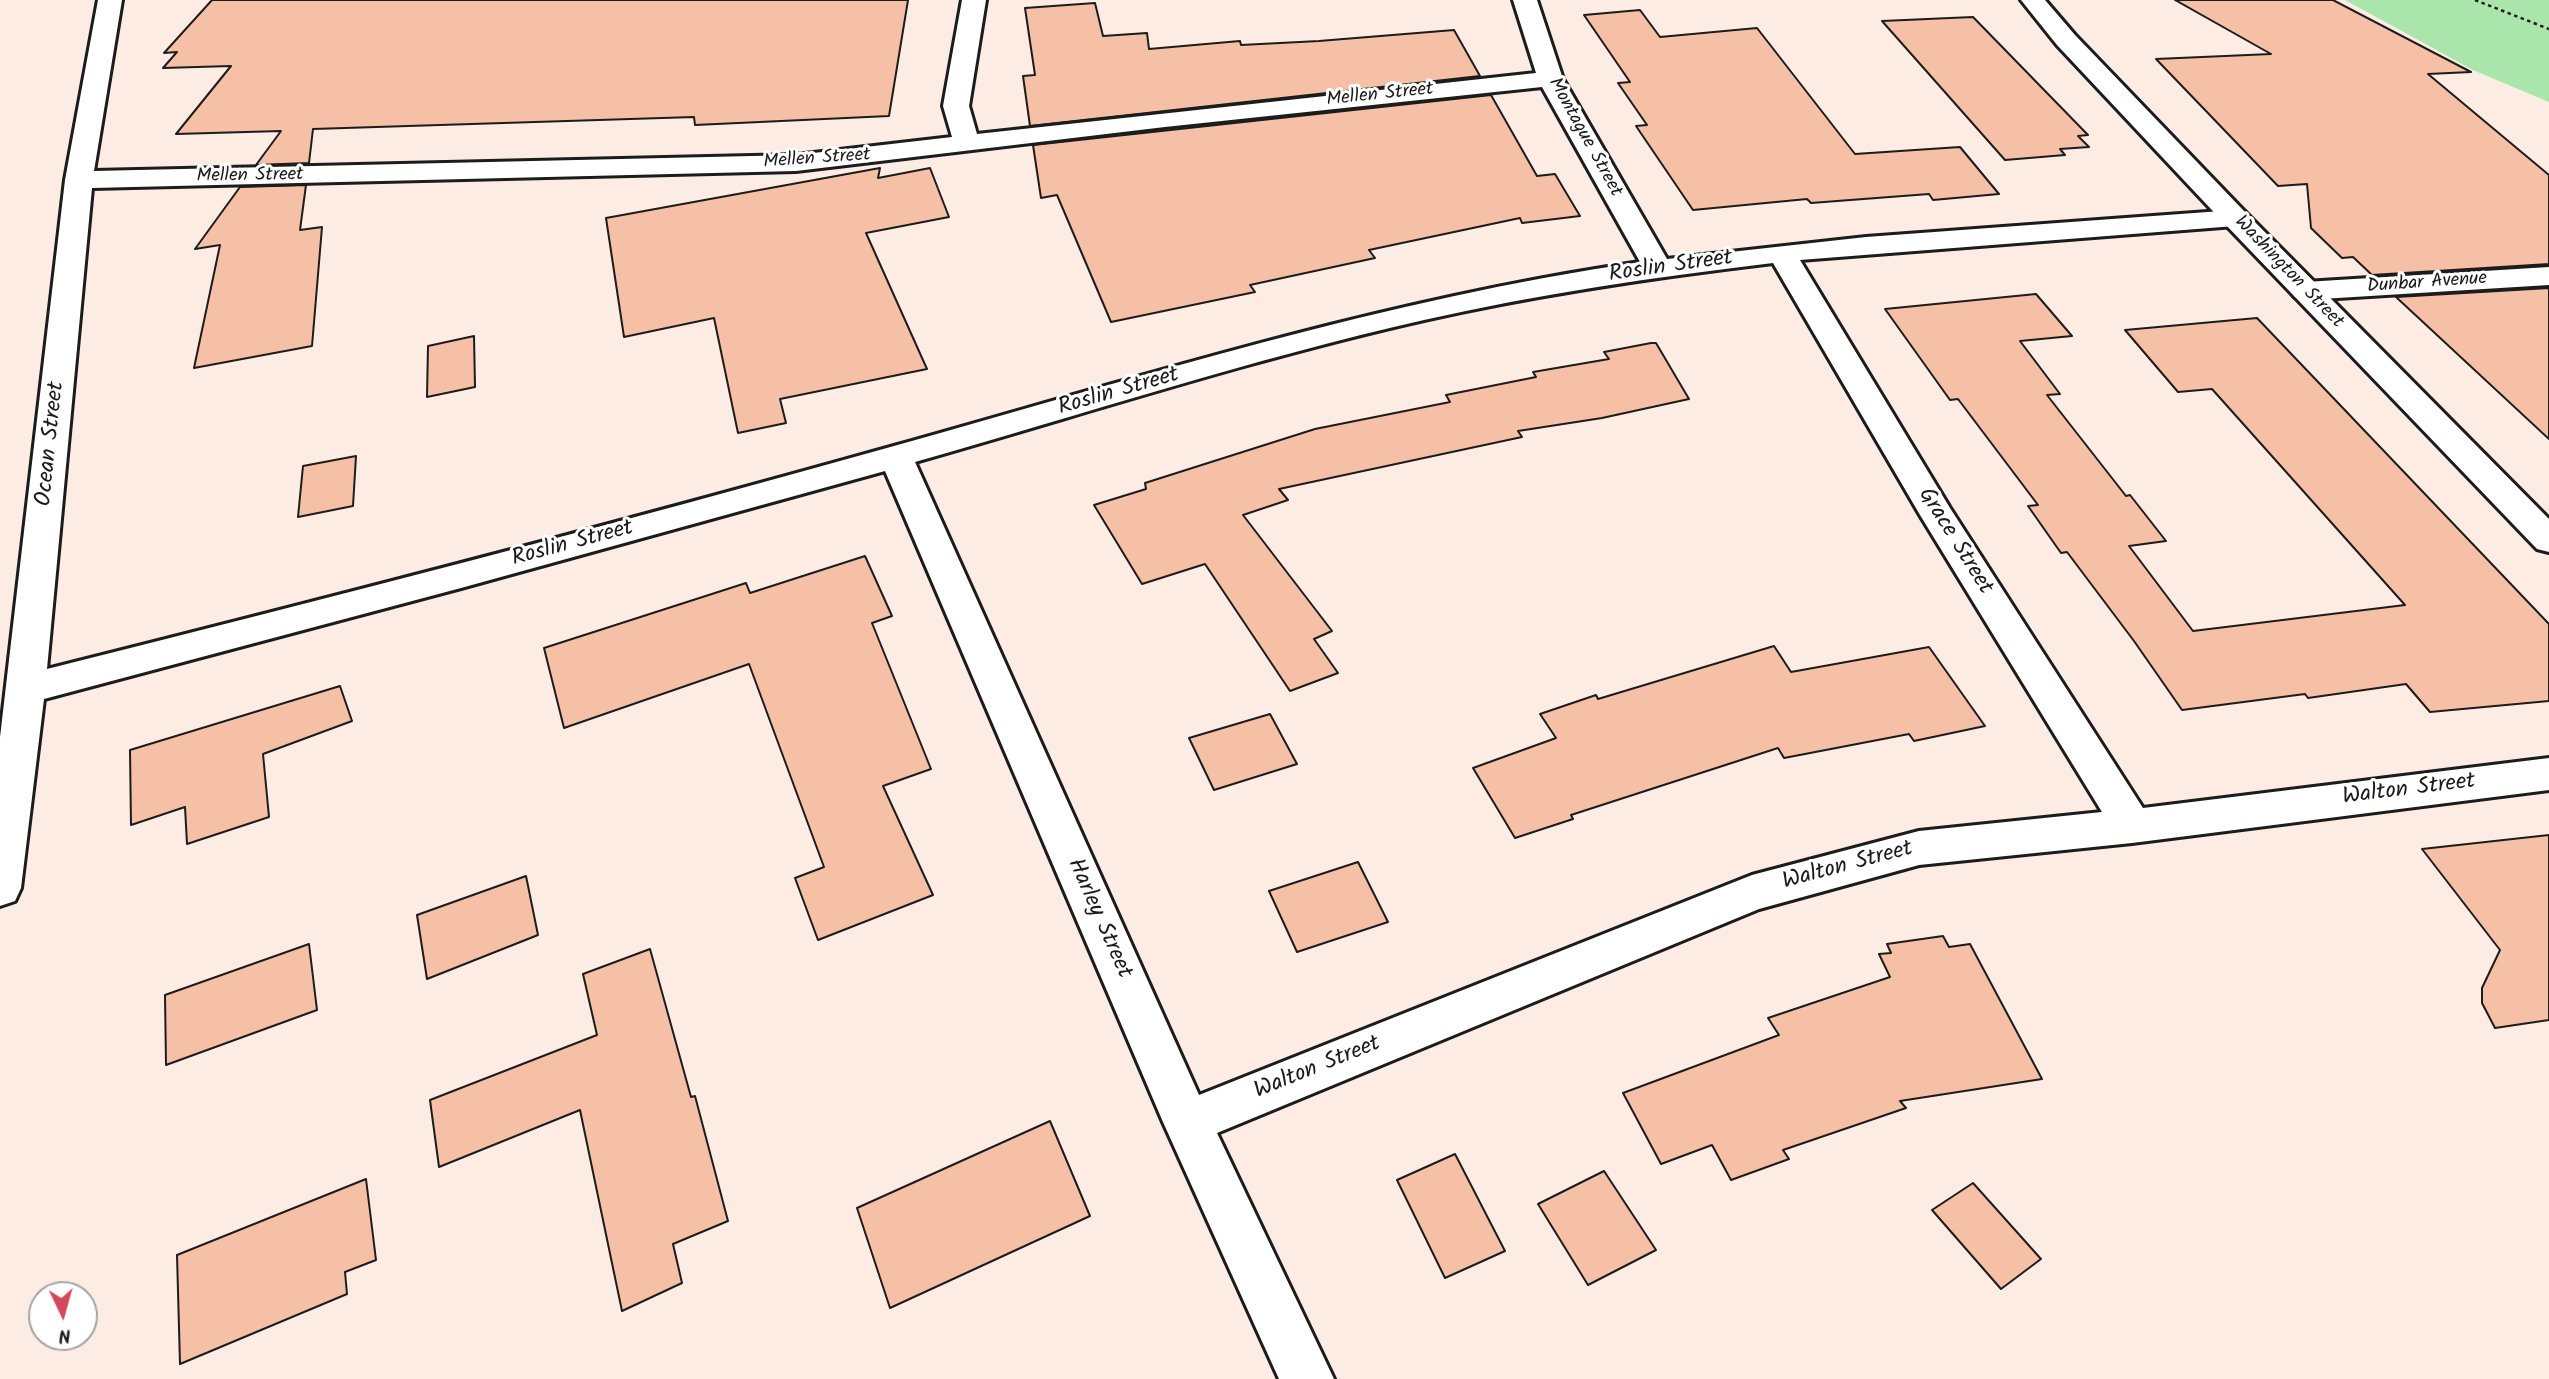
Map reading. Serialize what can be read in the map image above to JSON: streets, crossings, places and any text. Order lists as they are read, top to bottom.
{
  "streets": {
    "street": [
      "Mellen Street",
      "Montague Street",
      "Roslin Street",
      "Washington Street",
      "Dunbar Avenue",
      "Ocean Street",
      "Grace Street",
      "Walton Street",
      "Harley Street"
    ]
  },
  "crossings": [
    ["Mellen Street", "Montague Street"],
    ["Mellen Street", "Ocean Street"],
    ["Montague Street", "Roslin Street"],
    ["Roslin Street", "Washington Street"],
    ["Roslin Street", "Ocean Street"],
    ["Roslin Street", "Grace Street"],
    ["Roslin Street", "Harley Street"],
    ["Washington Street", "Dunbar Avenue"],
    ["Grace Street", "Walton Street"],
    ["Walton Street", "Harley Street"]
  ],
  "north": "bottom"
}
